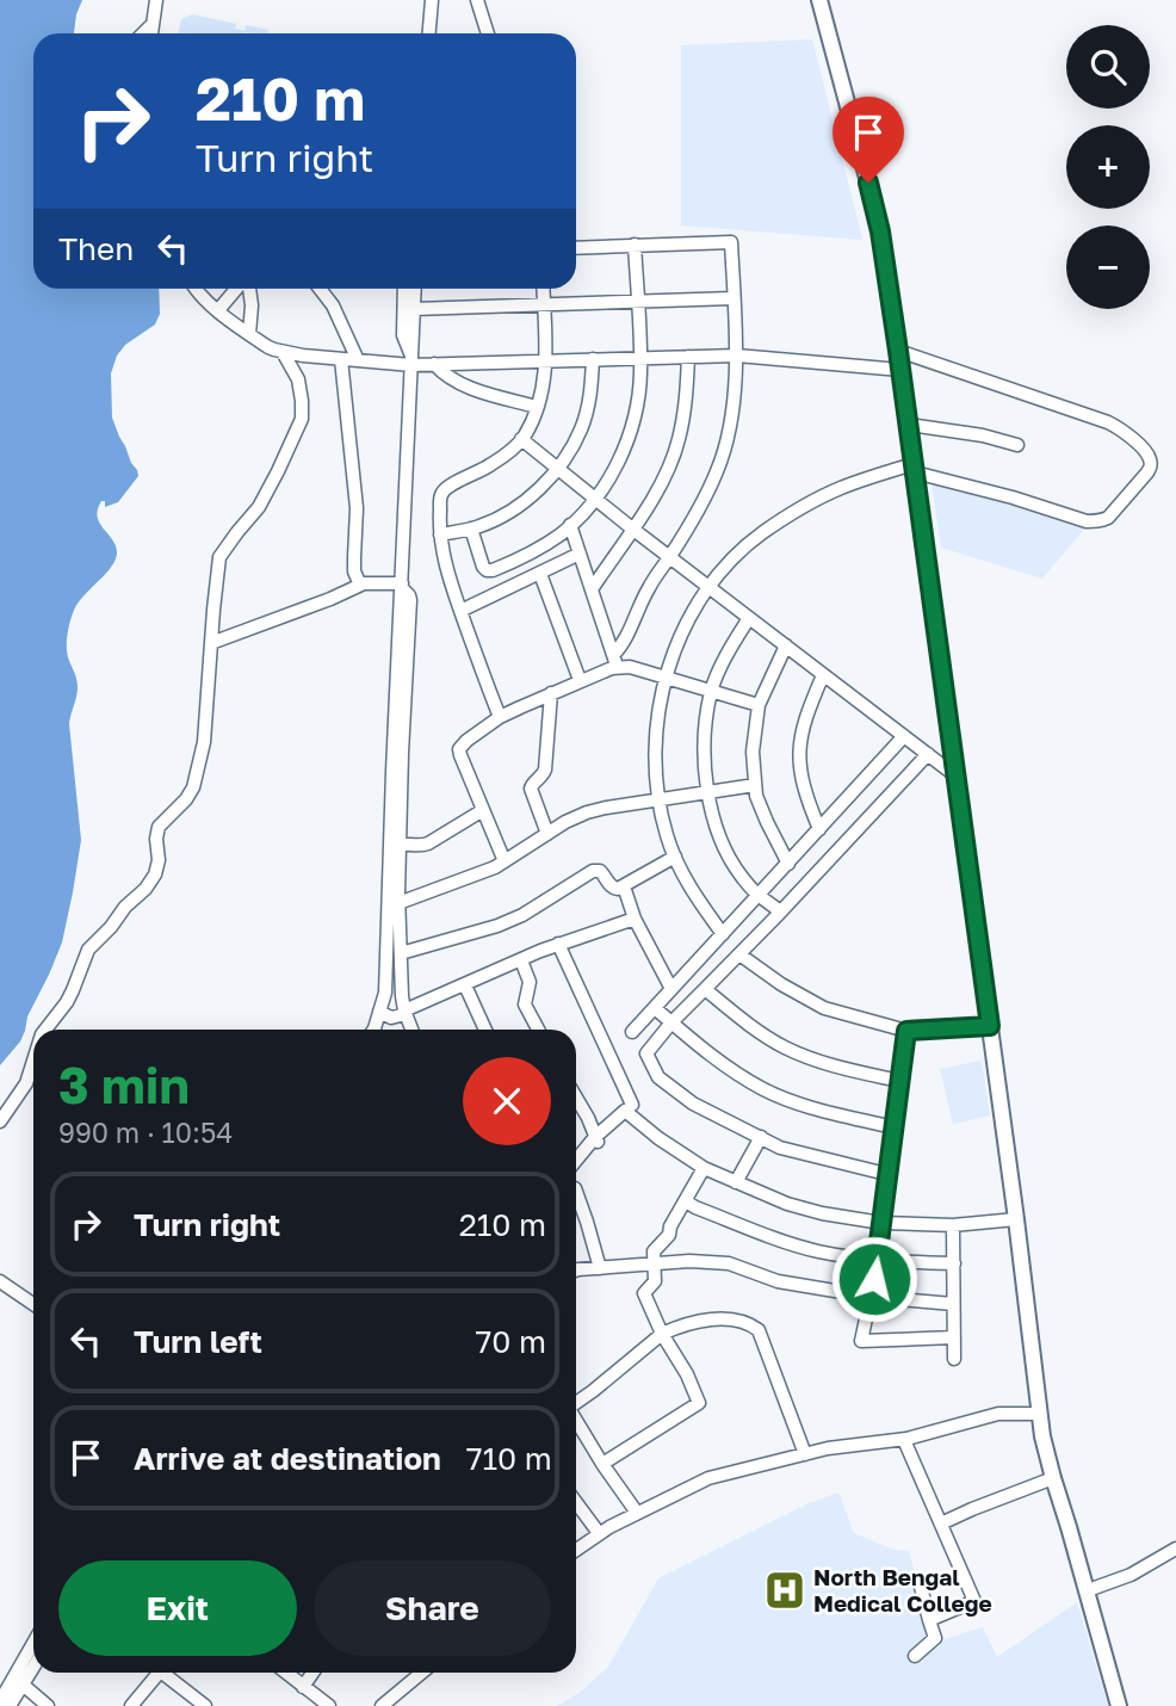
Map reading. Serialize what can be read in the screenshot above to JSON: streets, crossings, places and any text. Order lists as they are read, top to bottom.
{
  "places": {
    "hospital": ["North Bengal Medical College"]
  },
  "page": {
    "map_buttons": ["+", "−"],
    "turn": ["210 m", "Turn right"],
    "then": "Then",
    "heading": ["3 min", "990 m · 10:54"],
    "list": [
      {
        "name": "Turn right",
        "value": "210 m"
      },
      {
        "name": "Turn left",
        "value": "70 m"
      },
      {
        "name": "Arrive at destination",
        "value": "710 m"
      }
    ],
    "buttons": ["Exit", "Share"]
  }
}
